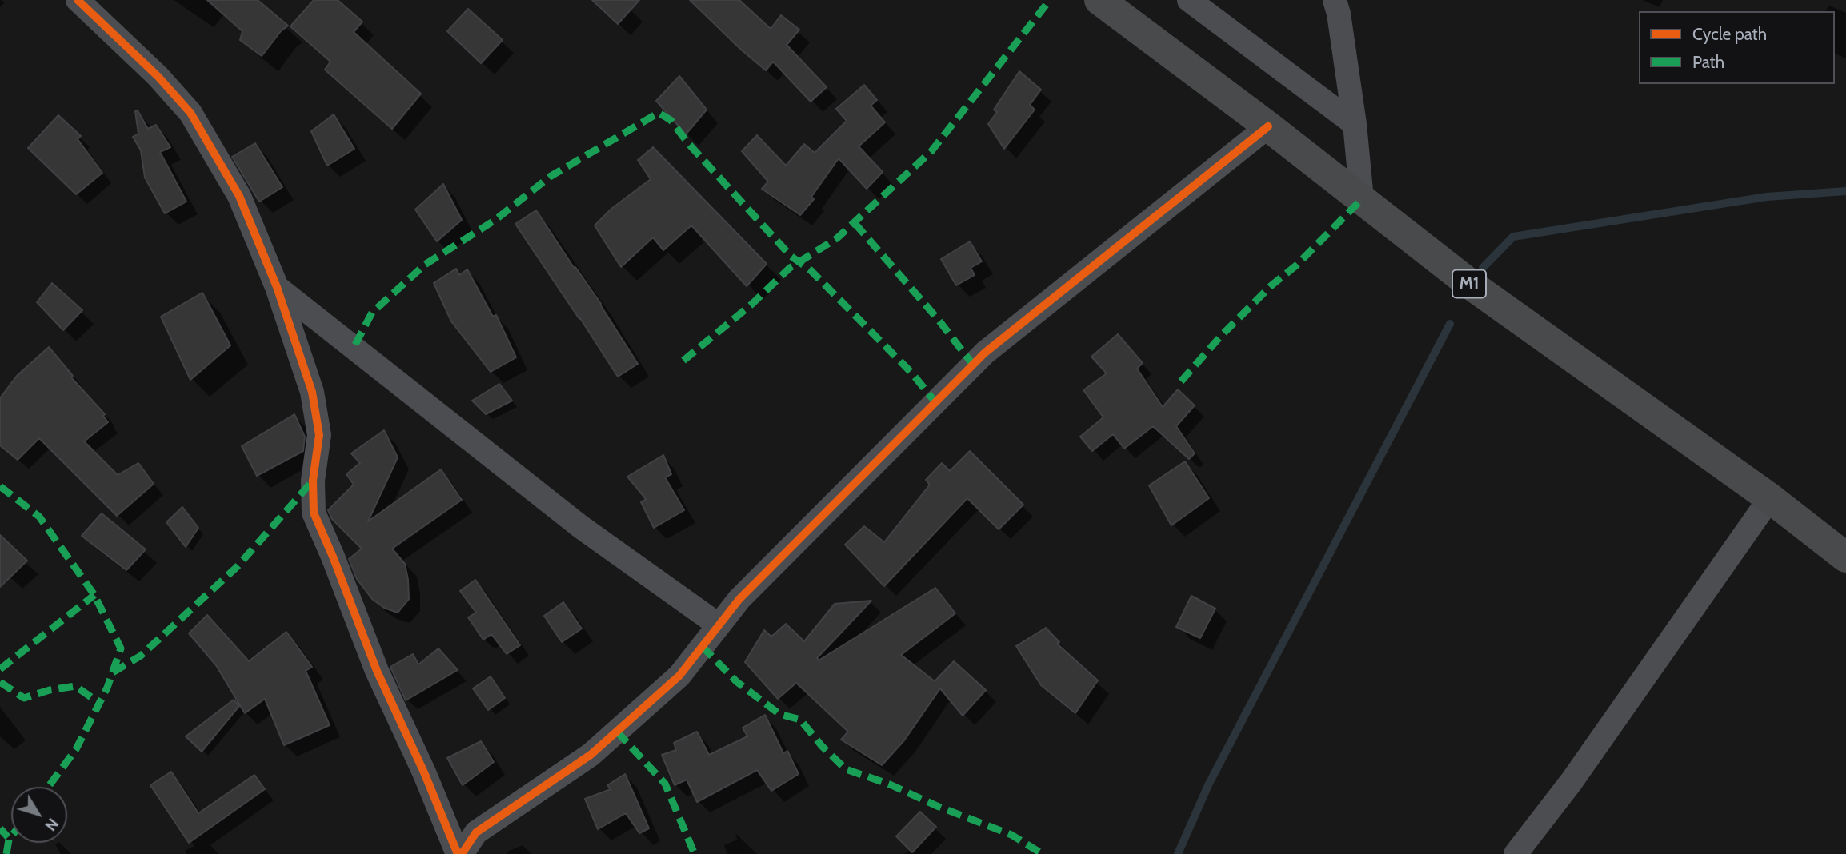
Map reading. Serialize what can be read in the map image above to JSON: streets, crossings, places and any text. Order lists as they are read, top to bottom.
{
  "streets": {
    "highway": ["M1"]
  },
  "legend": ["Cycle path", "Path"],
  "north": "bottom right"
}
